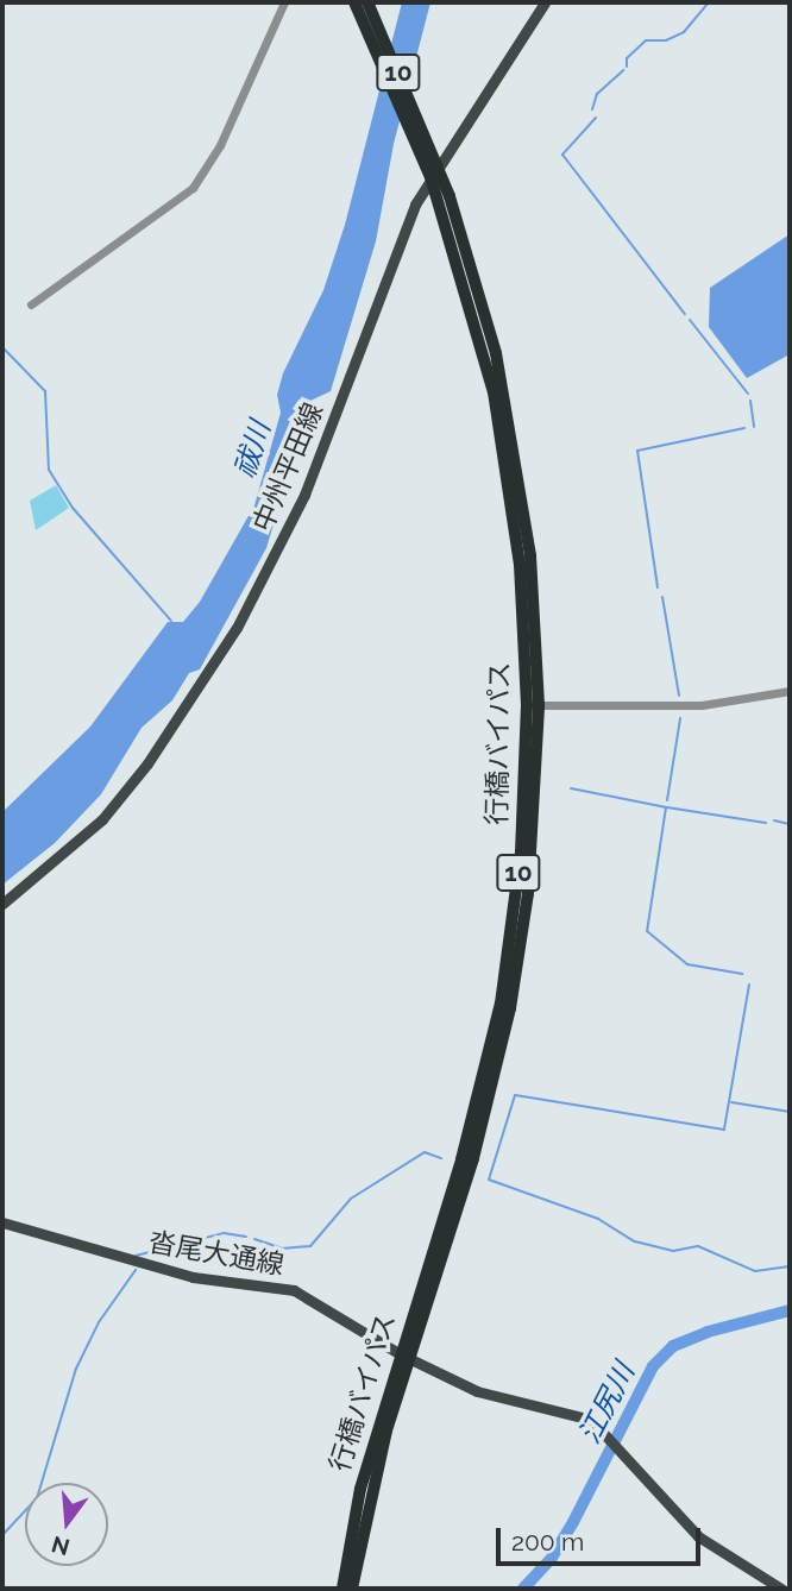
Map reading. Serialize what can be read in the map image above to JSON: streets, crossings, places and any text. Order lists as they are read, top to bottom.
{
  "streets": {
    "highway": ["10", "行橋バイパス"],
    "main road": ["中州平田線", "沓尾大通線"]
  },
  "crossings": [
    ["中州平田線", "行橋バイパス"],
    ["行橋バイパス", "沓尾大通線"]
  ],
  "water": ["祓川", "江尻川"],
  "scale_bar": "200 m",
  "north": "bottom"
}
